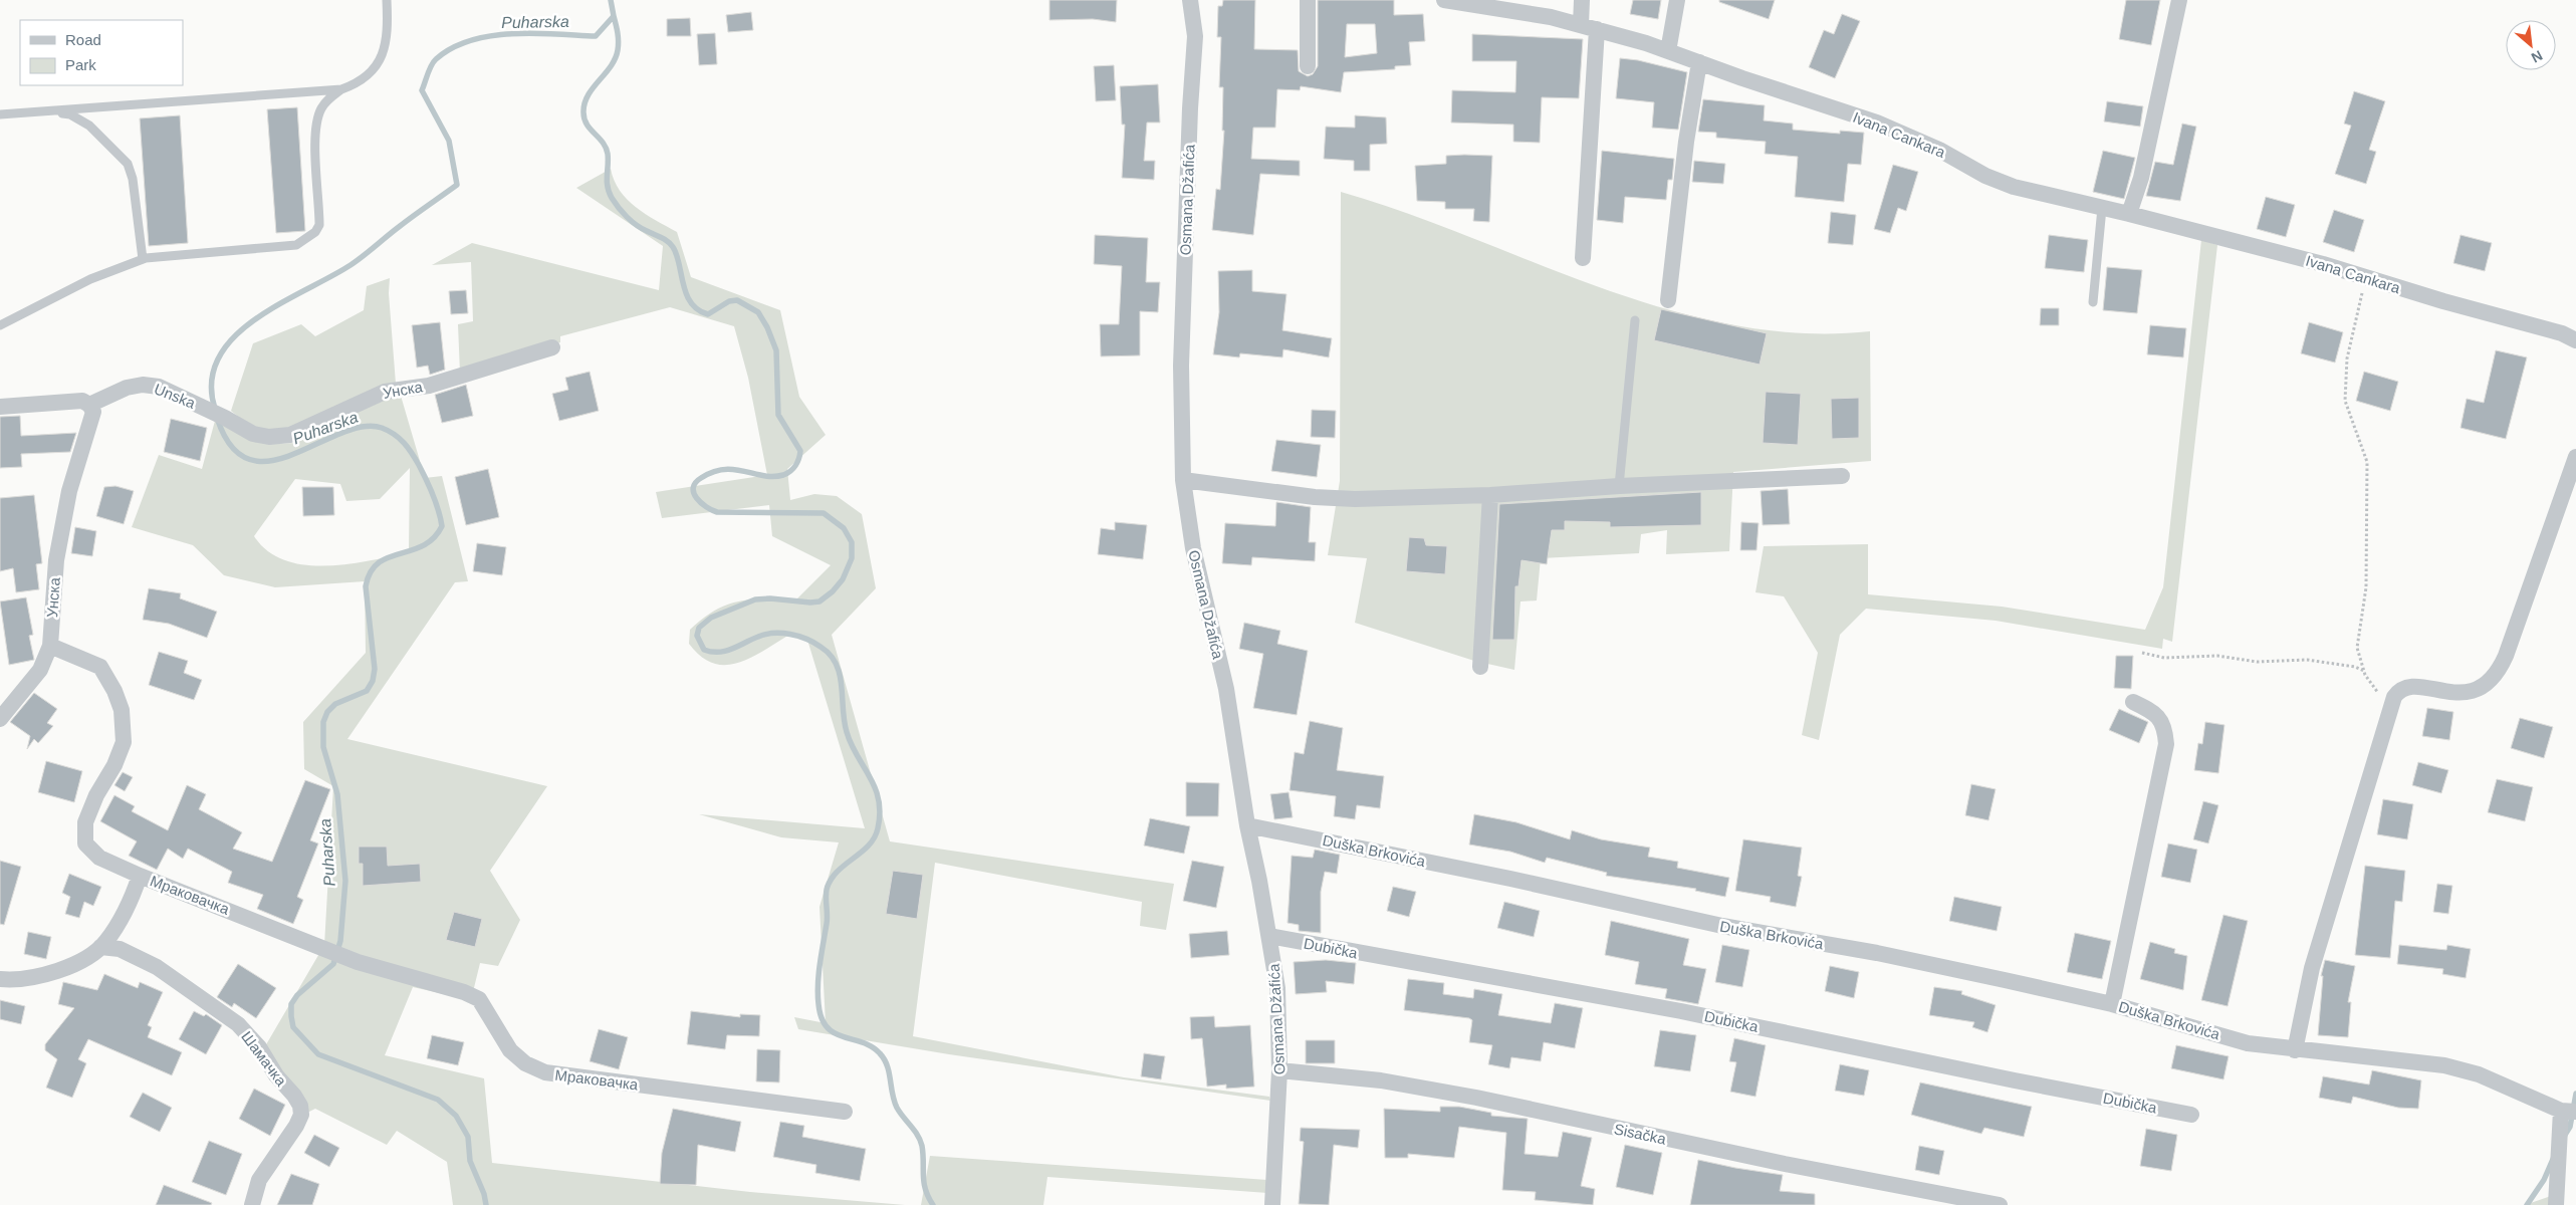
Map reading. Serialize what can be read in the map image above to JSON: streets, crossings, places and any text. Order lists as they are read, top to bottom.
{
  "streets": {
    "street": [
      "Ivana Cankara",
      "Osmana Džafića",
      "Унска",
      "Unska",
      "Duška Brkovića",
      "Мраковачка",
      "Dubička",
      "Шамачка",
      "Sisačka"
    ]
  },
  "crossings": [
    ["Osmana Džafića", "Duška Brkovića"],
    ["Osmana Džafića", "Dubička"],
    ["Osmana Džafića", "Sisačka"],
    ["Унска", "Unska"],
    ["Мраковачка", "Шамачка"]
  ],
  "water": ["Puharska"],
  "legend": ["Road", "Park"],
  "north": "bottom right"
}
